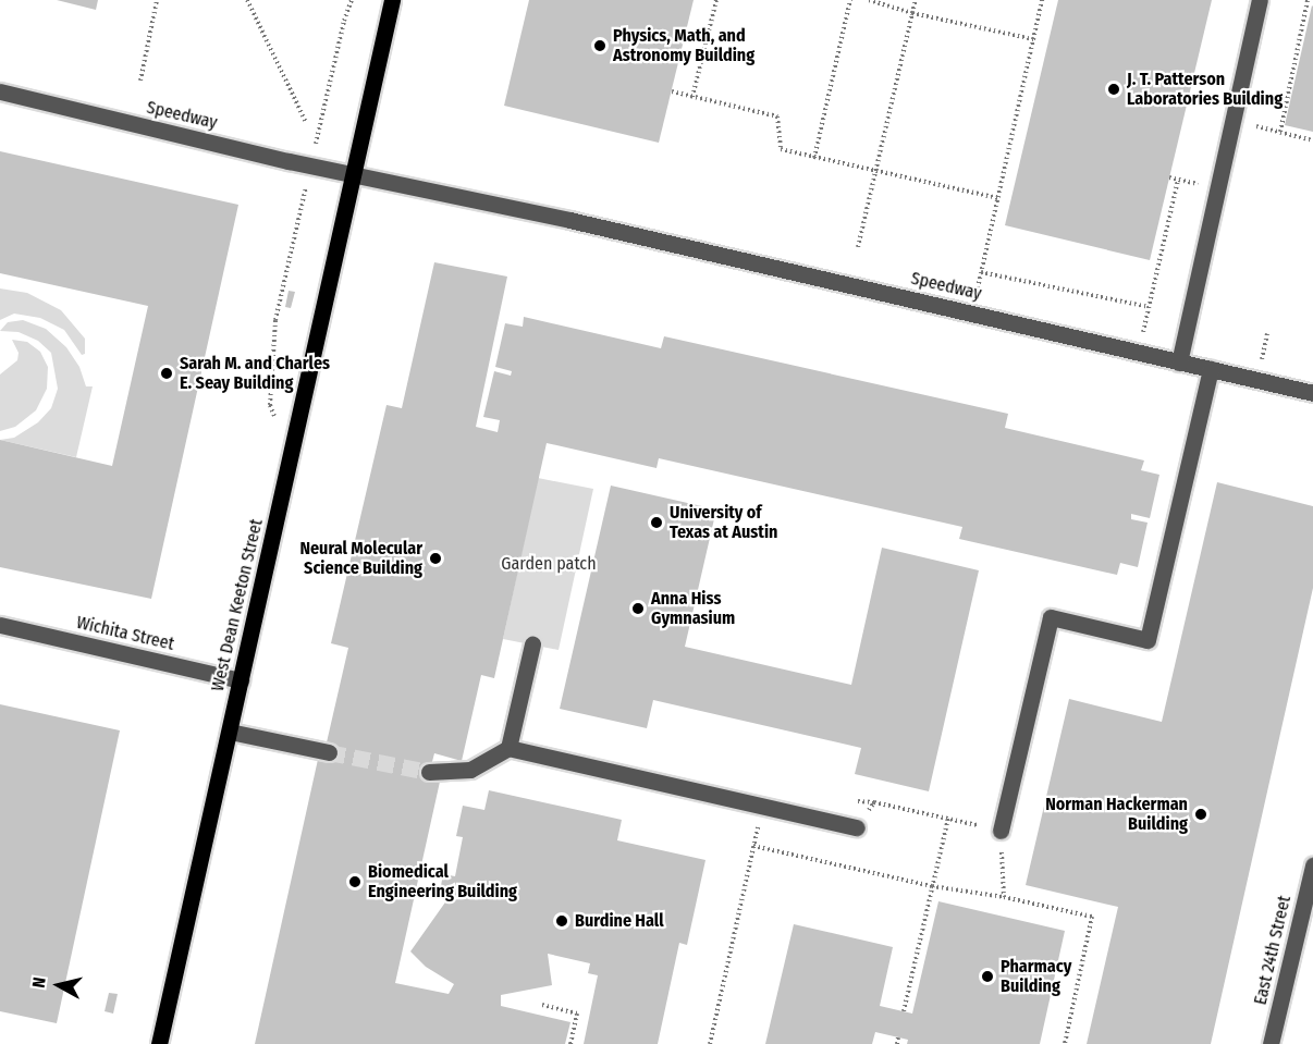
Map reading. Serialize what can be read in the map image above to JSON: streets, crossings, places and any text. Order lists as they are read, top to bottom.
{
  "streets": {
    "main road": ["West Dean Keeton Street"],
    "street": ["Speedway", "Wichita Street", "East 24th Street"]
  },
  "crossings": [
    ["Speedway", "West Dean Keeton Street"],
    ["West Dean Keeton Street", "Wichita Street"]
  ],
  "parks": ["Garden patch"],
  "places": [
    "Physics, Math, and Astronomy Building",
    "J. T. Patterson Laboratories Building",
    "Sarah M. and Charles E. Seay Building",
    "University of Texas at Austin",
    "Neural Molecular Science Building",
    "Anna Hiss Gymnasium",
    "Norman Hackerman Building",
    "Biomedical Engineering Building",
    "Burdine Hall",
    "Pharmacy Building"
  ],
  "north": "left"
}
